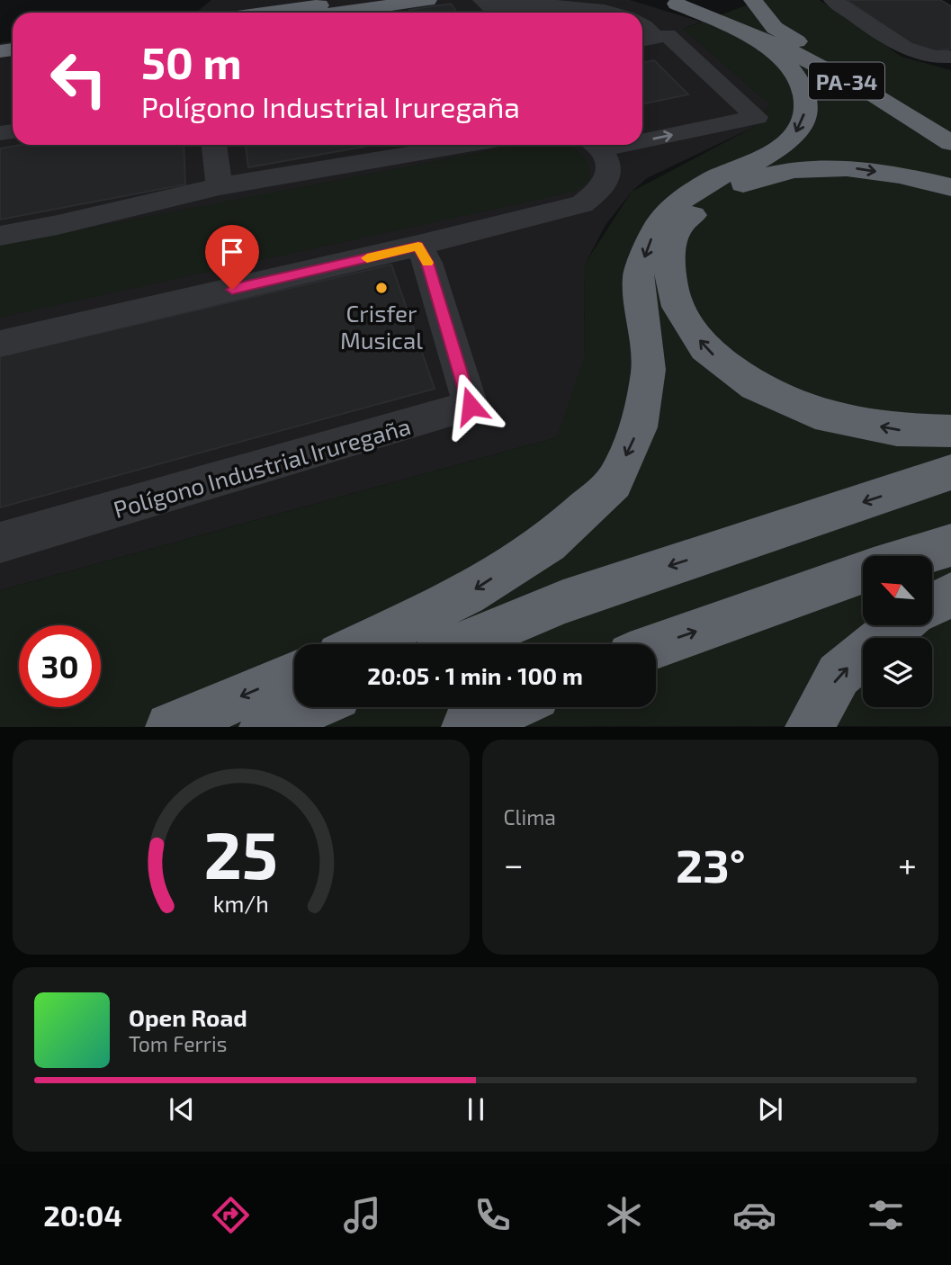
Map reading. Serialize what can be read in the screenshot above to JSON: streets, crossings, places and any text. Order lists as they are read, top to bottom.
{
  "streets": {
    "highway": ["PA-34"],
    "street": ["Polígono Industrial Iruregaña"]
  },
  "places": ["Crisfer Musical"],
  "north": "top left",
  "page": {
    "turn": ["50 m", "Polígono Industrial Iruregaña"],
    "limit": "30",
    "trip": "20:05 · 1 min · 100 m",
    "tile": "Clima",
    "heat": ["−", "23°", "+"],
    "song": ["Open Road", "Tom Ferris"],
    "tabs": "20:04",
    "gauge": ["25", "km/h"]
  }
}
